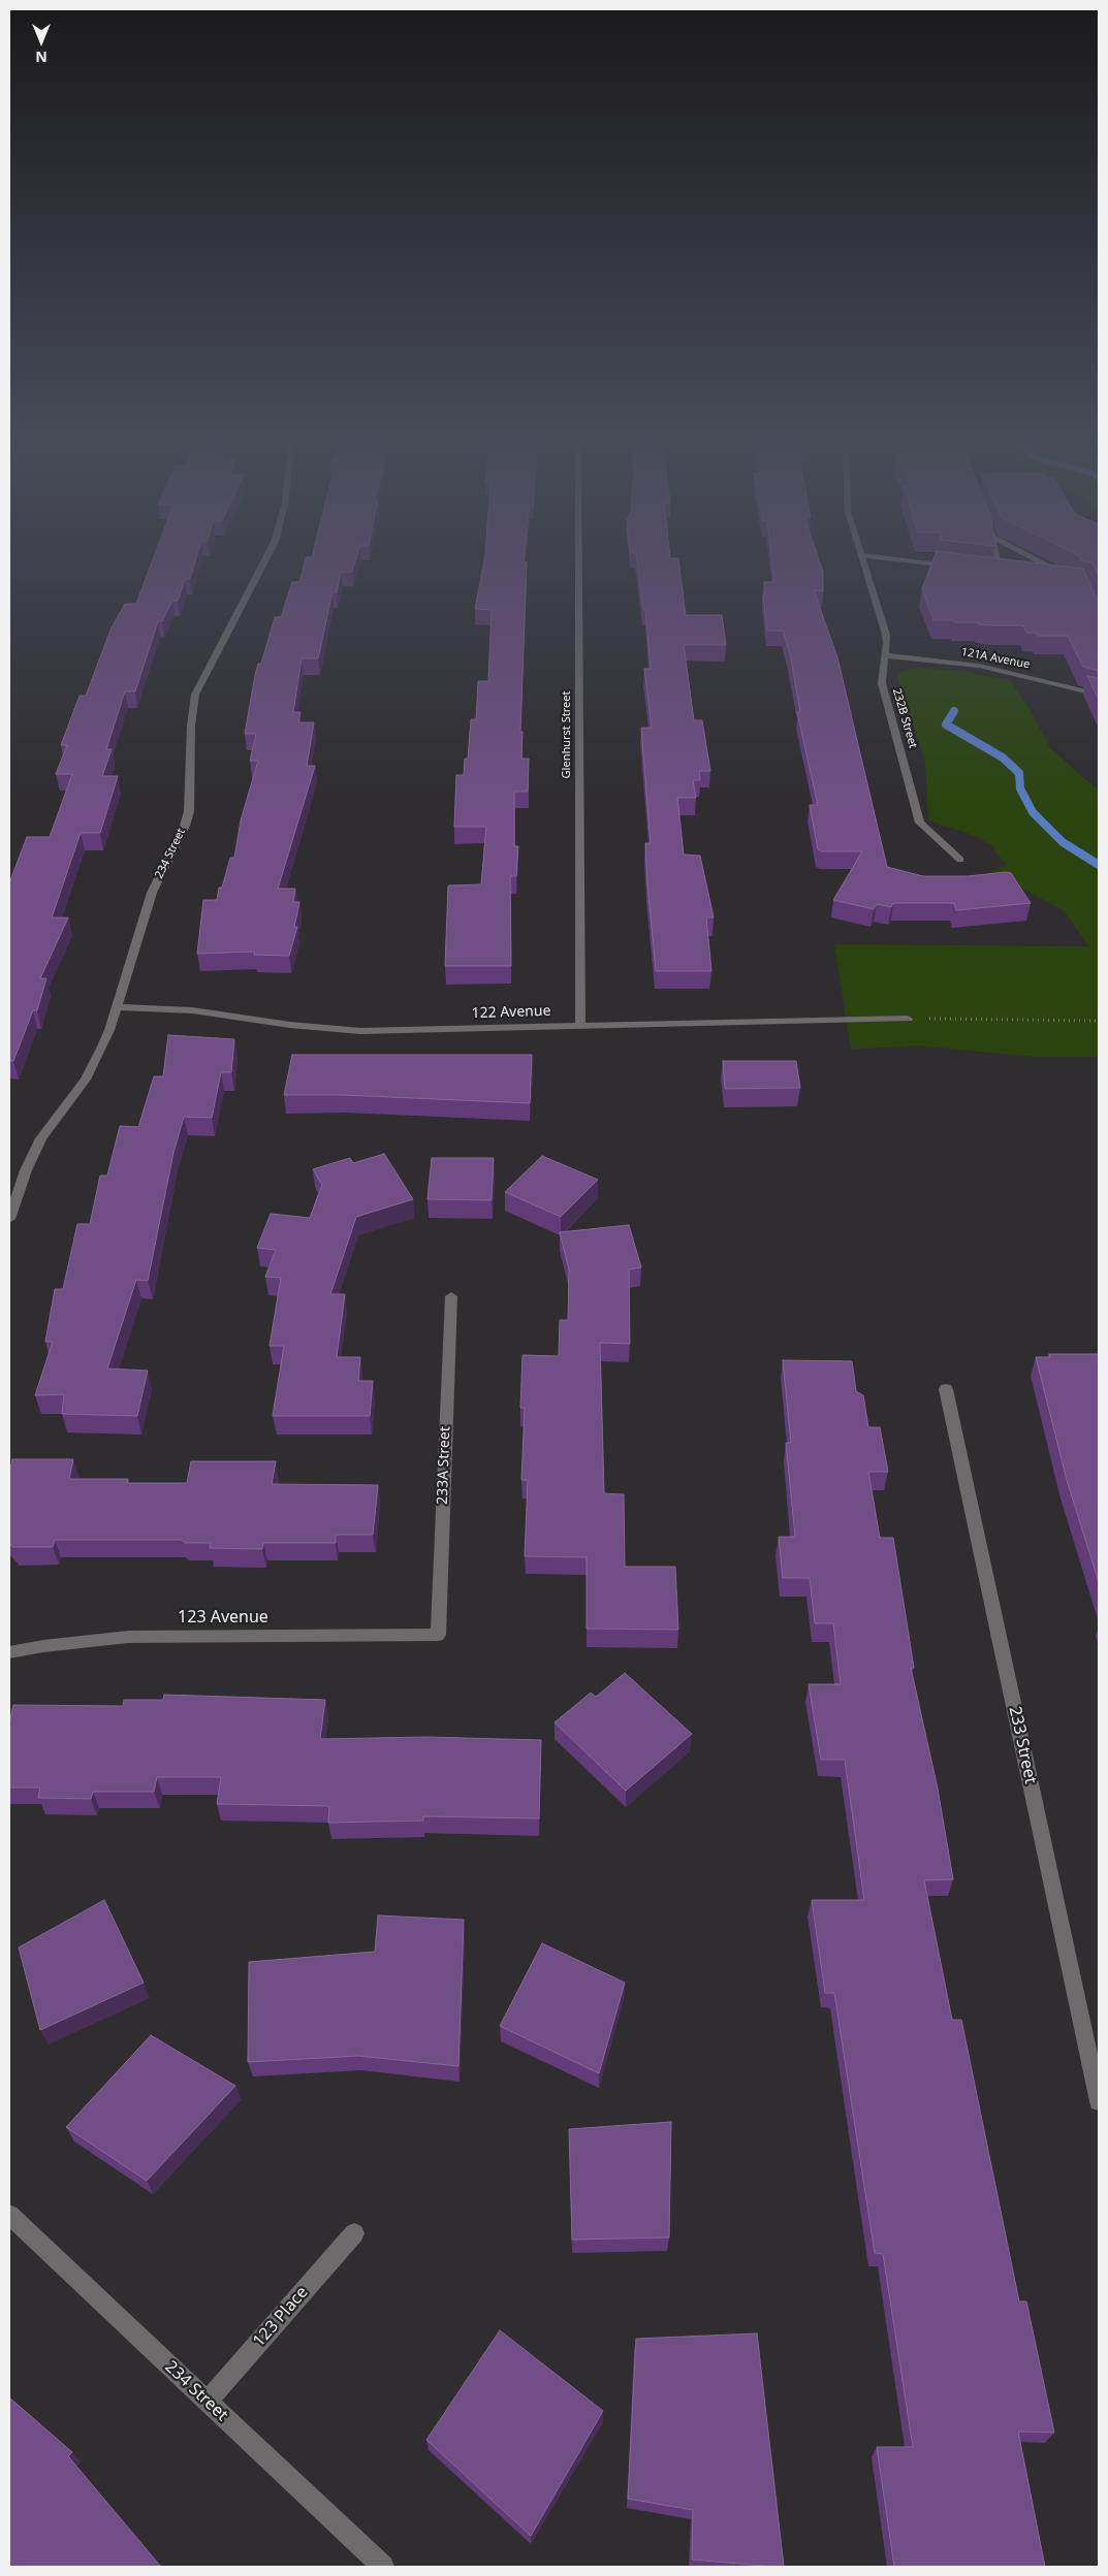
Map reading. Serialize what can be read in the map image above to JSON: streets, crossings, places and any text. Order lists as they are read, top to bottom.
{
  "streets": {
    "street": [
      "121A Avenue",
      "232B Street",
      "Glenhurst Street",
      "234 Street",
      "122 Avenue",
      "233A Street",
      "123 Avenue",
      "233 Street",
      "123 Place"
    ]
  },
  "crossings": [
    ["121A Avenue", "232B Street"],
    ["Glenhurst Street", "122 Avenue"],
    ["234 Street", "122 Avenue"],
    ["234 Street", "123 Place"],
    ["233A Street", "123 Avenue"]
  ],
  "north": "bottom"
}
